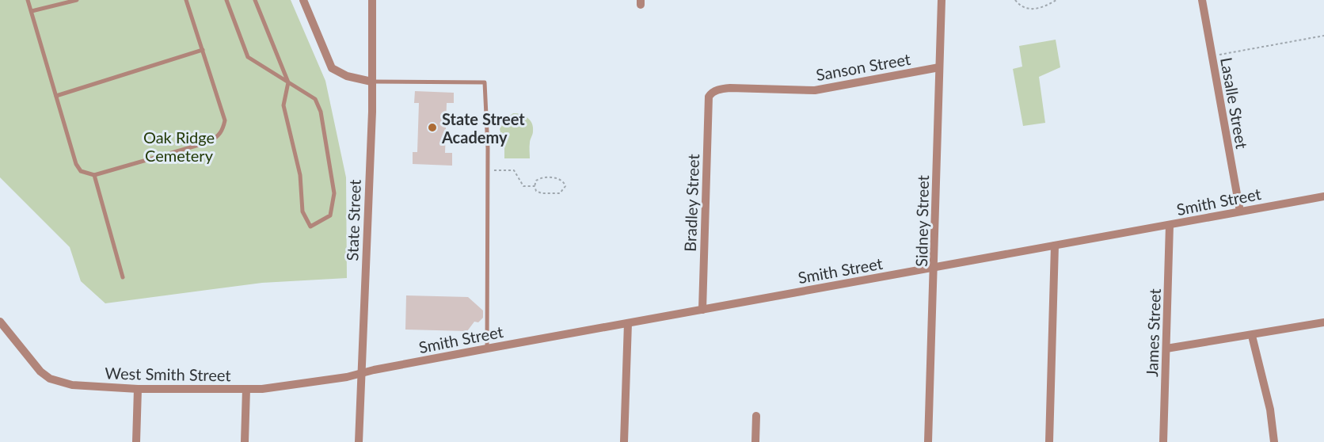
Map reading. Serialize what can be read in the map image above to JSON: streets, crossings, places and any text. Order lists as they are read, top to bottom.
{
  "streets": {
    "street": [
      "Sanson Street",
      "Lasalle Street",
      "Smith Street",
      "Bradley Street",
      "State Street",
      "Sidney Street",
      "James Street",
      "West Smith Street"
    ]
  },
  "crossings": [
    ["Sanson Street", "Bradley Street"],
    ["Sanson Street", "Sidney Street"],
    ["Lasalle Street", "Smith Street"],
    ["Smith Street", "Bradley Street"],
    ["Smith Street", "State Street"],
    ["Smith Street", "Sidney Street"],
    ["Smith Street", "James Street"],
    ["Smith Street", "West Smith Street"],
    ["State Street", "West Smith Street"]
  ],
  "parks": ["Oak Ridge Cemetery"],
  "places": ["State Street Academy"]
}
